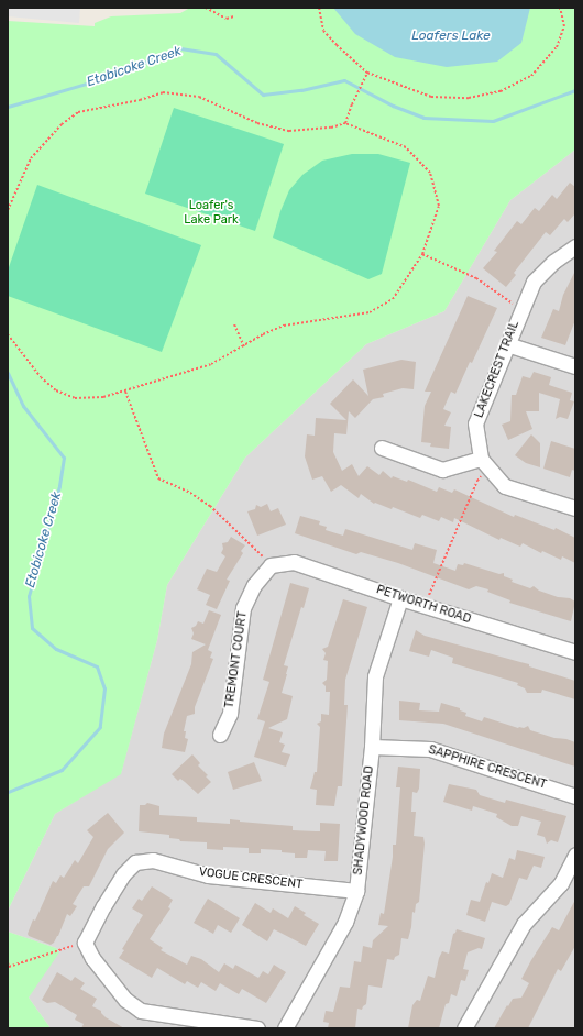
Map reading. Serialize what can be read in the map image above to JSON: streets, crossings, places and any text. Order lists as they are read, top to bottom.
{
  "streets": {
    "street": [
      "LAKECREST TRAIL",
      "PETWORTH ROAD",
      "TREMONT COURT",
      "SAPPHIRE CRESCENT",
      "SHADYWOOD ROAD",
      "VOGUE CRESCENT"
    ]
  },
  "crossings": [
    ["PETWORTH ROAD", "TREMONT COURT"],
    ["PETWORTH ROAD", "SHADYWOOD ROAD"],
    ["SAPPHIRE CRESCENT", "SHADYWOOD ROAD"],
    ["SHADYWOOD ROAD", "VOGUE CRESCENT"]
  ],
  "water": ["Loafers Lake", "Etobicoke Creek"],
  "parks": ["Loafer's Lake Park"]
}
